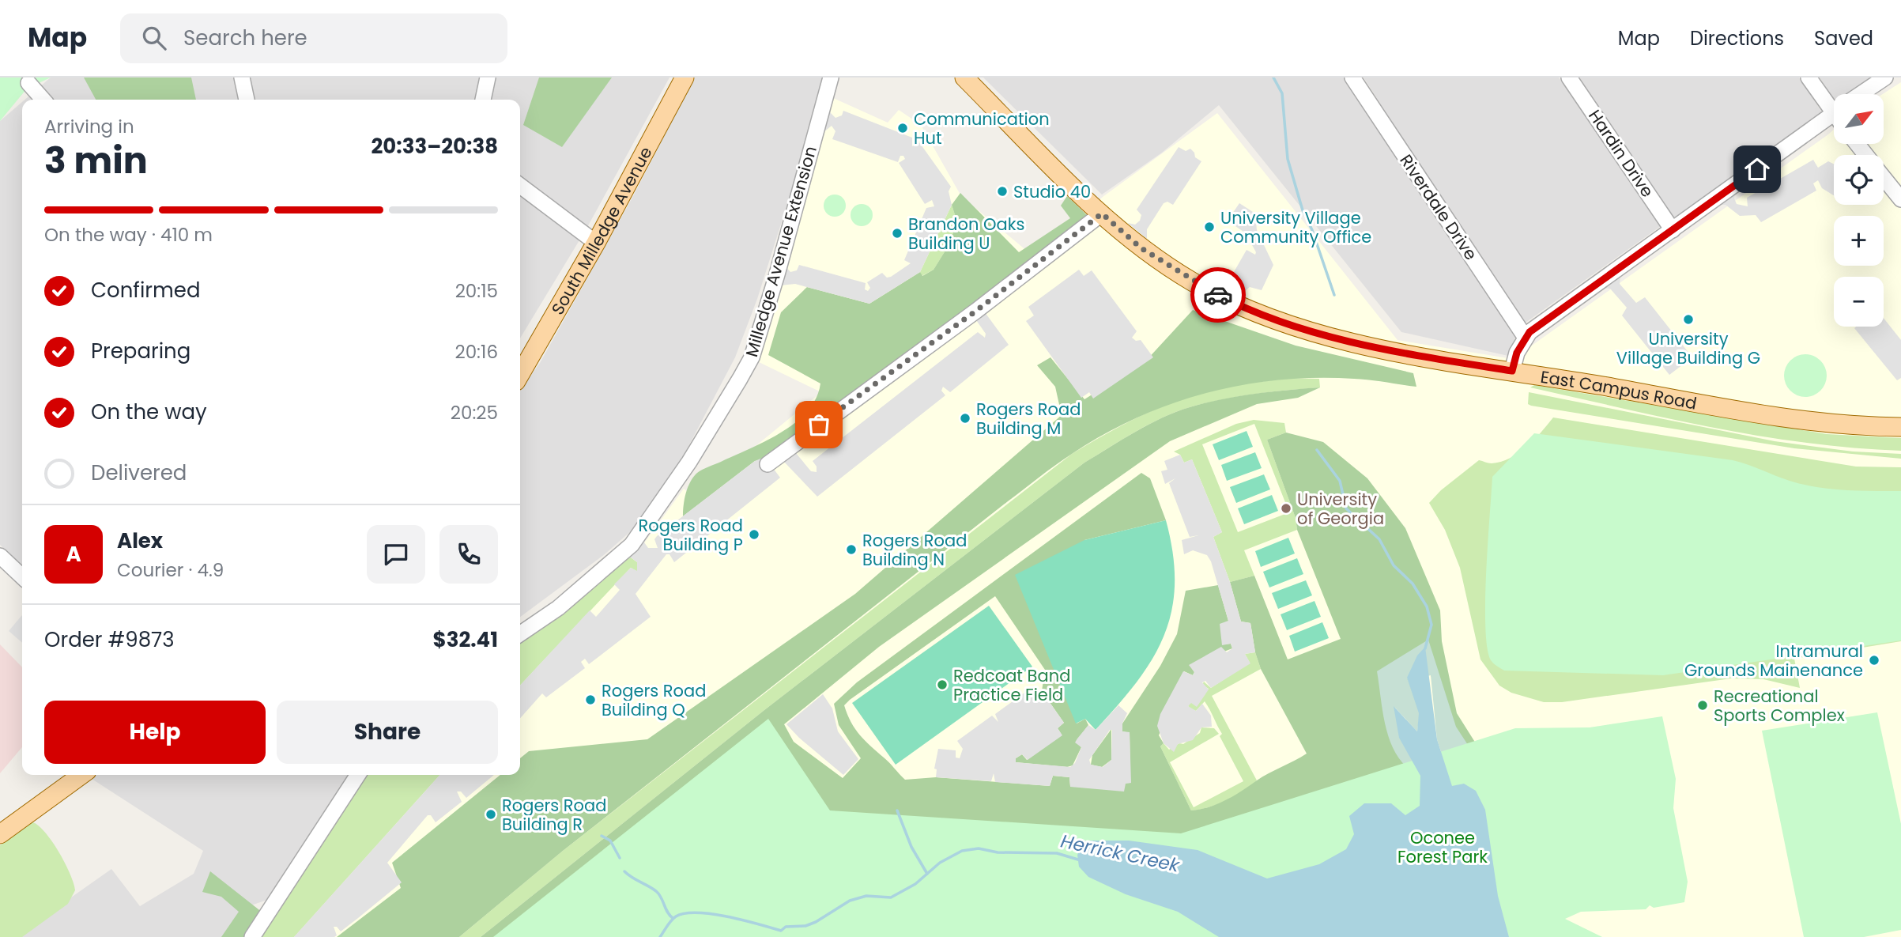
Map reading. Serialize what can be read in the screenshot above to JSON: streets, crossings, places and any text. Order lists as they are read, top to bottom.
{
  "streets": {
    "main road": ["South Milledge Avenue", "East Campus Road"],
    "street": ["Hardin Drive", "Riverdale Drive", "Milledge Avenue Extension"]
  },
  "water": ["Herrick Creek"],
  "parks": ["Oconee Forest Park"],
  "places": [
    "Communication Hut",
    "Studio 40",
    "University Village Community Office",
    "Brandon Oaks Building U",
    "University Village Building G",
    "Rogers Road Building M",
    "University of Georgia",
    "Rogers Road Building P",
    "Rogers Road Building N",
    "Intramural Grounds Mainenance",
    "Redcoat Band Practice Field",
    "Rogers Road Building Q",
    "Recreational Sports Complex",
    "Rogers Road Building R"
  ],
  "north": "top right",
  "page": {
    "header": "Map",
    "search": "Search here",
    "nav": ["Map", "Directions", "Saved"],
    "map_buttons": ["+", "−"],
    "heading": ["3 min", "Arriving in", "20:33–20:38"],
    "panel": [
      "Alex",
      "Courier · 4.9",
      "Order #9873",
      "$32.41"
    ],
    "bar": "On the way · 410 m",
    "list": [
      ["Confirmed", "20:15"],
      ["Preparing", "20:16"],
      ["On the way", "20:25"],
      "Delivered"
    ],
    "round": "A",
    "buttons": ["Help", "Share"]
  }
}
